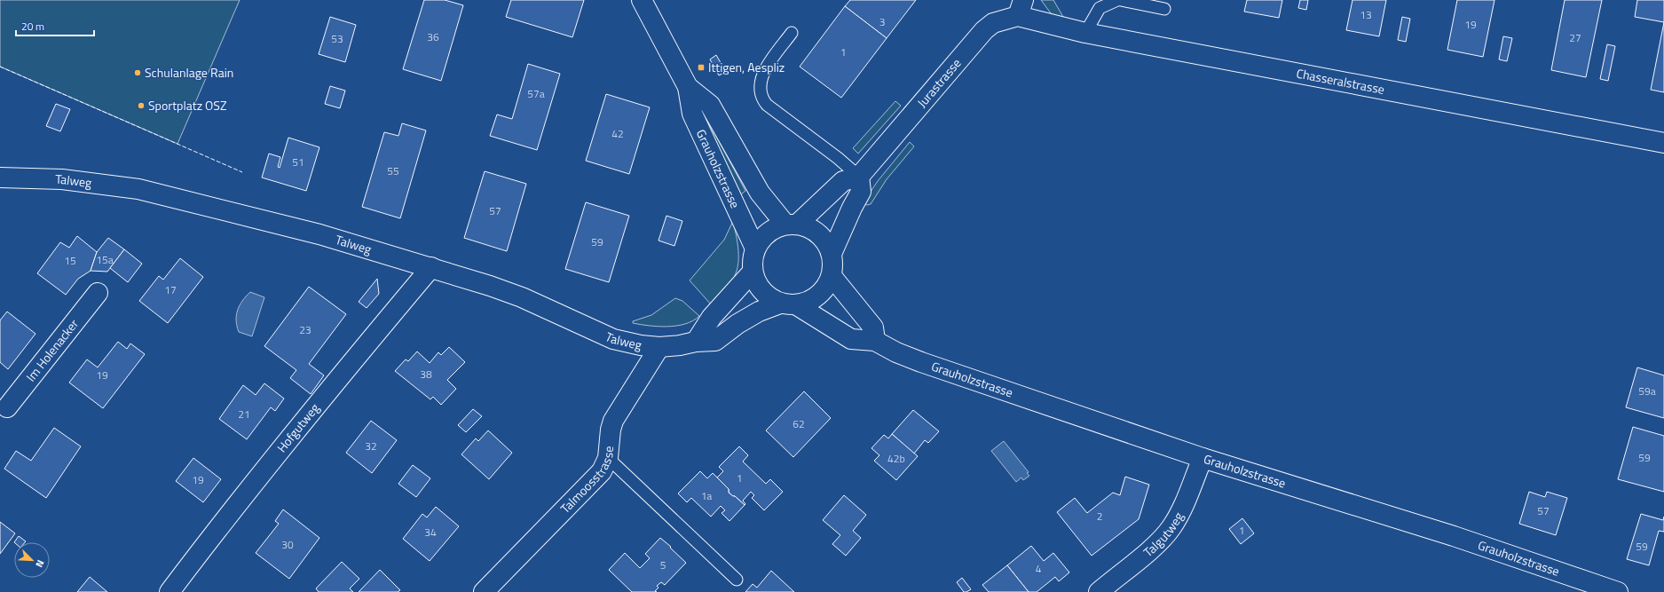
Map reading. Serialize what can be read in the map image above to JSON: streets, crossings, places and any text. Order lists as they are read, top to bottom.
{
  "streets": {
    "street": [
      "Chasseralstrasse",
      "Jurastrasse",
      "Grauholzstrasse",
      "Talweg",
      "Im Holenacker",
      "Hofgutweg",
      "Talmoosstrasse",
      "Talgutweg"
    ]
  },
  "crossings": [
    ["Chasseralstrasse", "Jurastrasse"],
    ["Grauholzstrasse", "Talweg"],
    ["Grauholzstrasse", "Talgutweg"],
    ["Talweg", "Hofgutweg"],
    ["Talweg", "Talmoosstrasse"]
  ],
  "places": {
    "transit": ["Ittigen, Aespliz"],
    "other": ["Schulanlage Rain", "Sportplatz OSZ"]
  },
  "house_numbers": [
    "13",
    "3",
    "19",
    "36",
    "27",
    "53",
    "1",
    "57a",
    "42",
    "51",
    "55",
    "57",
    "59",
    "15a",
    "15",
    "17",
    "23",
    "38",
    "19",
    "59a",
    "21",
    "62",
    "32",
    "59",
    "42b",
    "1",
    "19",
    "1a",
    "57",
    "2",
    "1",
    "34",
    "30",
    "59",
    "5",
    "4"
  ],
  "scale_bar": "20 m",
  "north": "bottom right"
}
